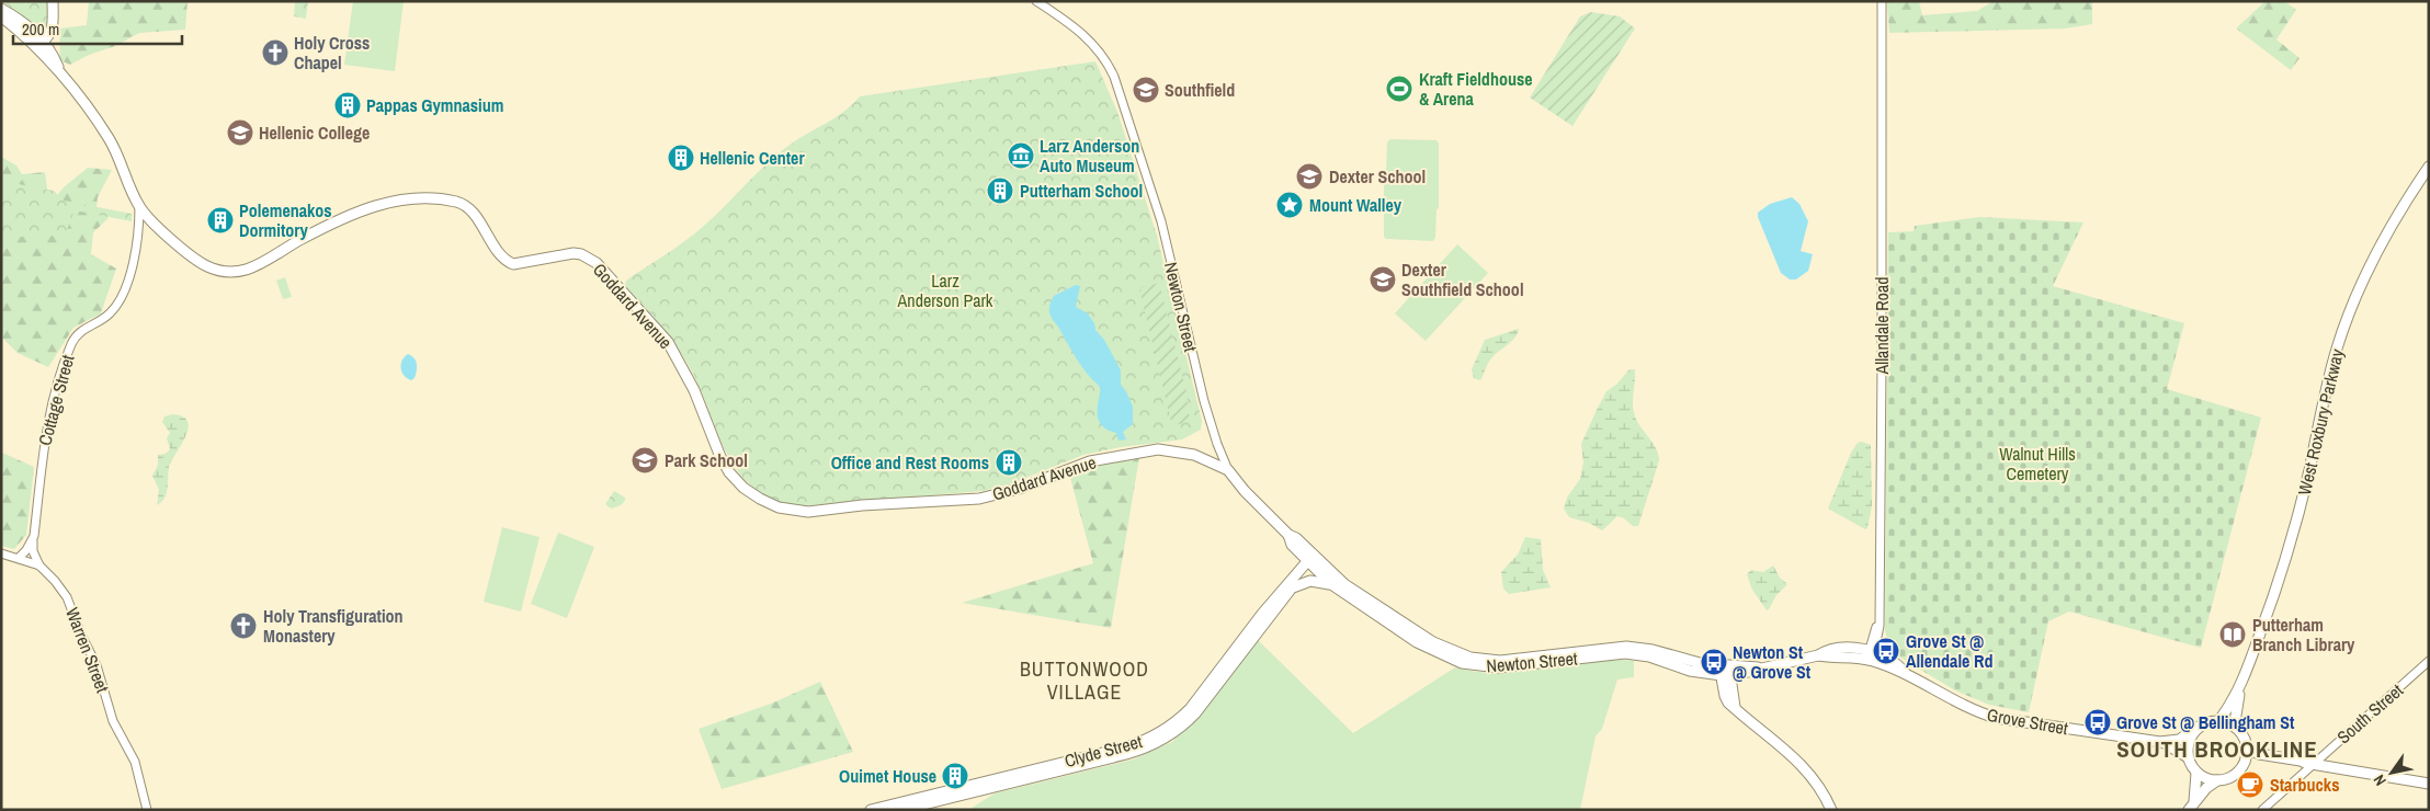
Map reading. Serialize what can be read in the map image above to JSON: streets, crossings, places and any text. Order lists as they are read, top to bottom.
{
  "streets": {
    "main road": [
      "Goddard Avenue",
      "Newton Street",
      "Cottage Street",
      "West Roxbury Parkway",
      "Grove Street",
      "Clyde Street"
    ],
    "street": ["Allandale Road", "Warren Street", "South Street"]
  },
  "crossings": [
    ["Goddard Avenue", "Newton Street"],
    ["Goddard Avenue", "Cottage Street"],
    ["Newton Street", "Grove Street"],
    ["Newton Street", "Clyde Street"],
    ["Allandale Road", "Grove Street"],
    ["Cottage Street", "Warren Street"],
    ["West Roxbury Parkway", "Grove Street"]
  ],
  "districts": ["BUTTONWOOD VILLAGE", "SOUTH BROOKLINE"],
  "parks": ["Larz Anderson Park", "Walnut Hills Cemetery"],
  "places": {
    "church": ["Holy Cross Chapel", "Holy Transfiguration Monastery"],
    "sports": ["Kraft Fieldhouse & Arena"],
    "school or university": [
      "Southfield",
      "Hellenic College",
      "Dexter School",
      "Dexter Southfield School",
      "Park School"
    ],
    "building": [
      "Pappas Gymnasium",
      "Hellenic Center",
      "Putterham School",
      "Polemenakos Dormitory",
      "Office and Rest Rooms",
      "Ouimet House"
    ],
    "museum": ["Larz Anderson Auto Museum"],
    "place": ["Mount Walley"],
    "library": ["Putterham Branch Library"],
    "bus stop": ["Grove St @ Allendale Rd", "Newton St @ Grove St", "Grove St @ Bellingham St"],
    "cafe": ["Starbucks"]
  },
  "scale_bar": "200 m",
  "north": "bottom left"
}
